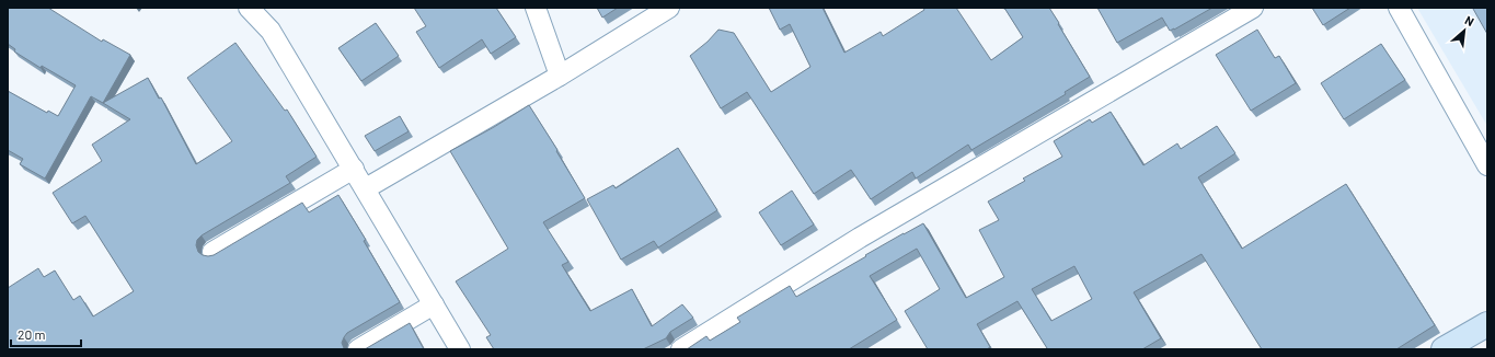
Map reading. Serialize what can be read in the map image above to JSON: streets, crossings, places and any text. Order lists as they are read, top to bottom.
{
  "scale_bar": "20 m",
  "north": "top right"
}
